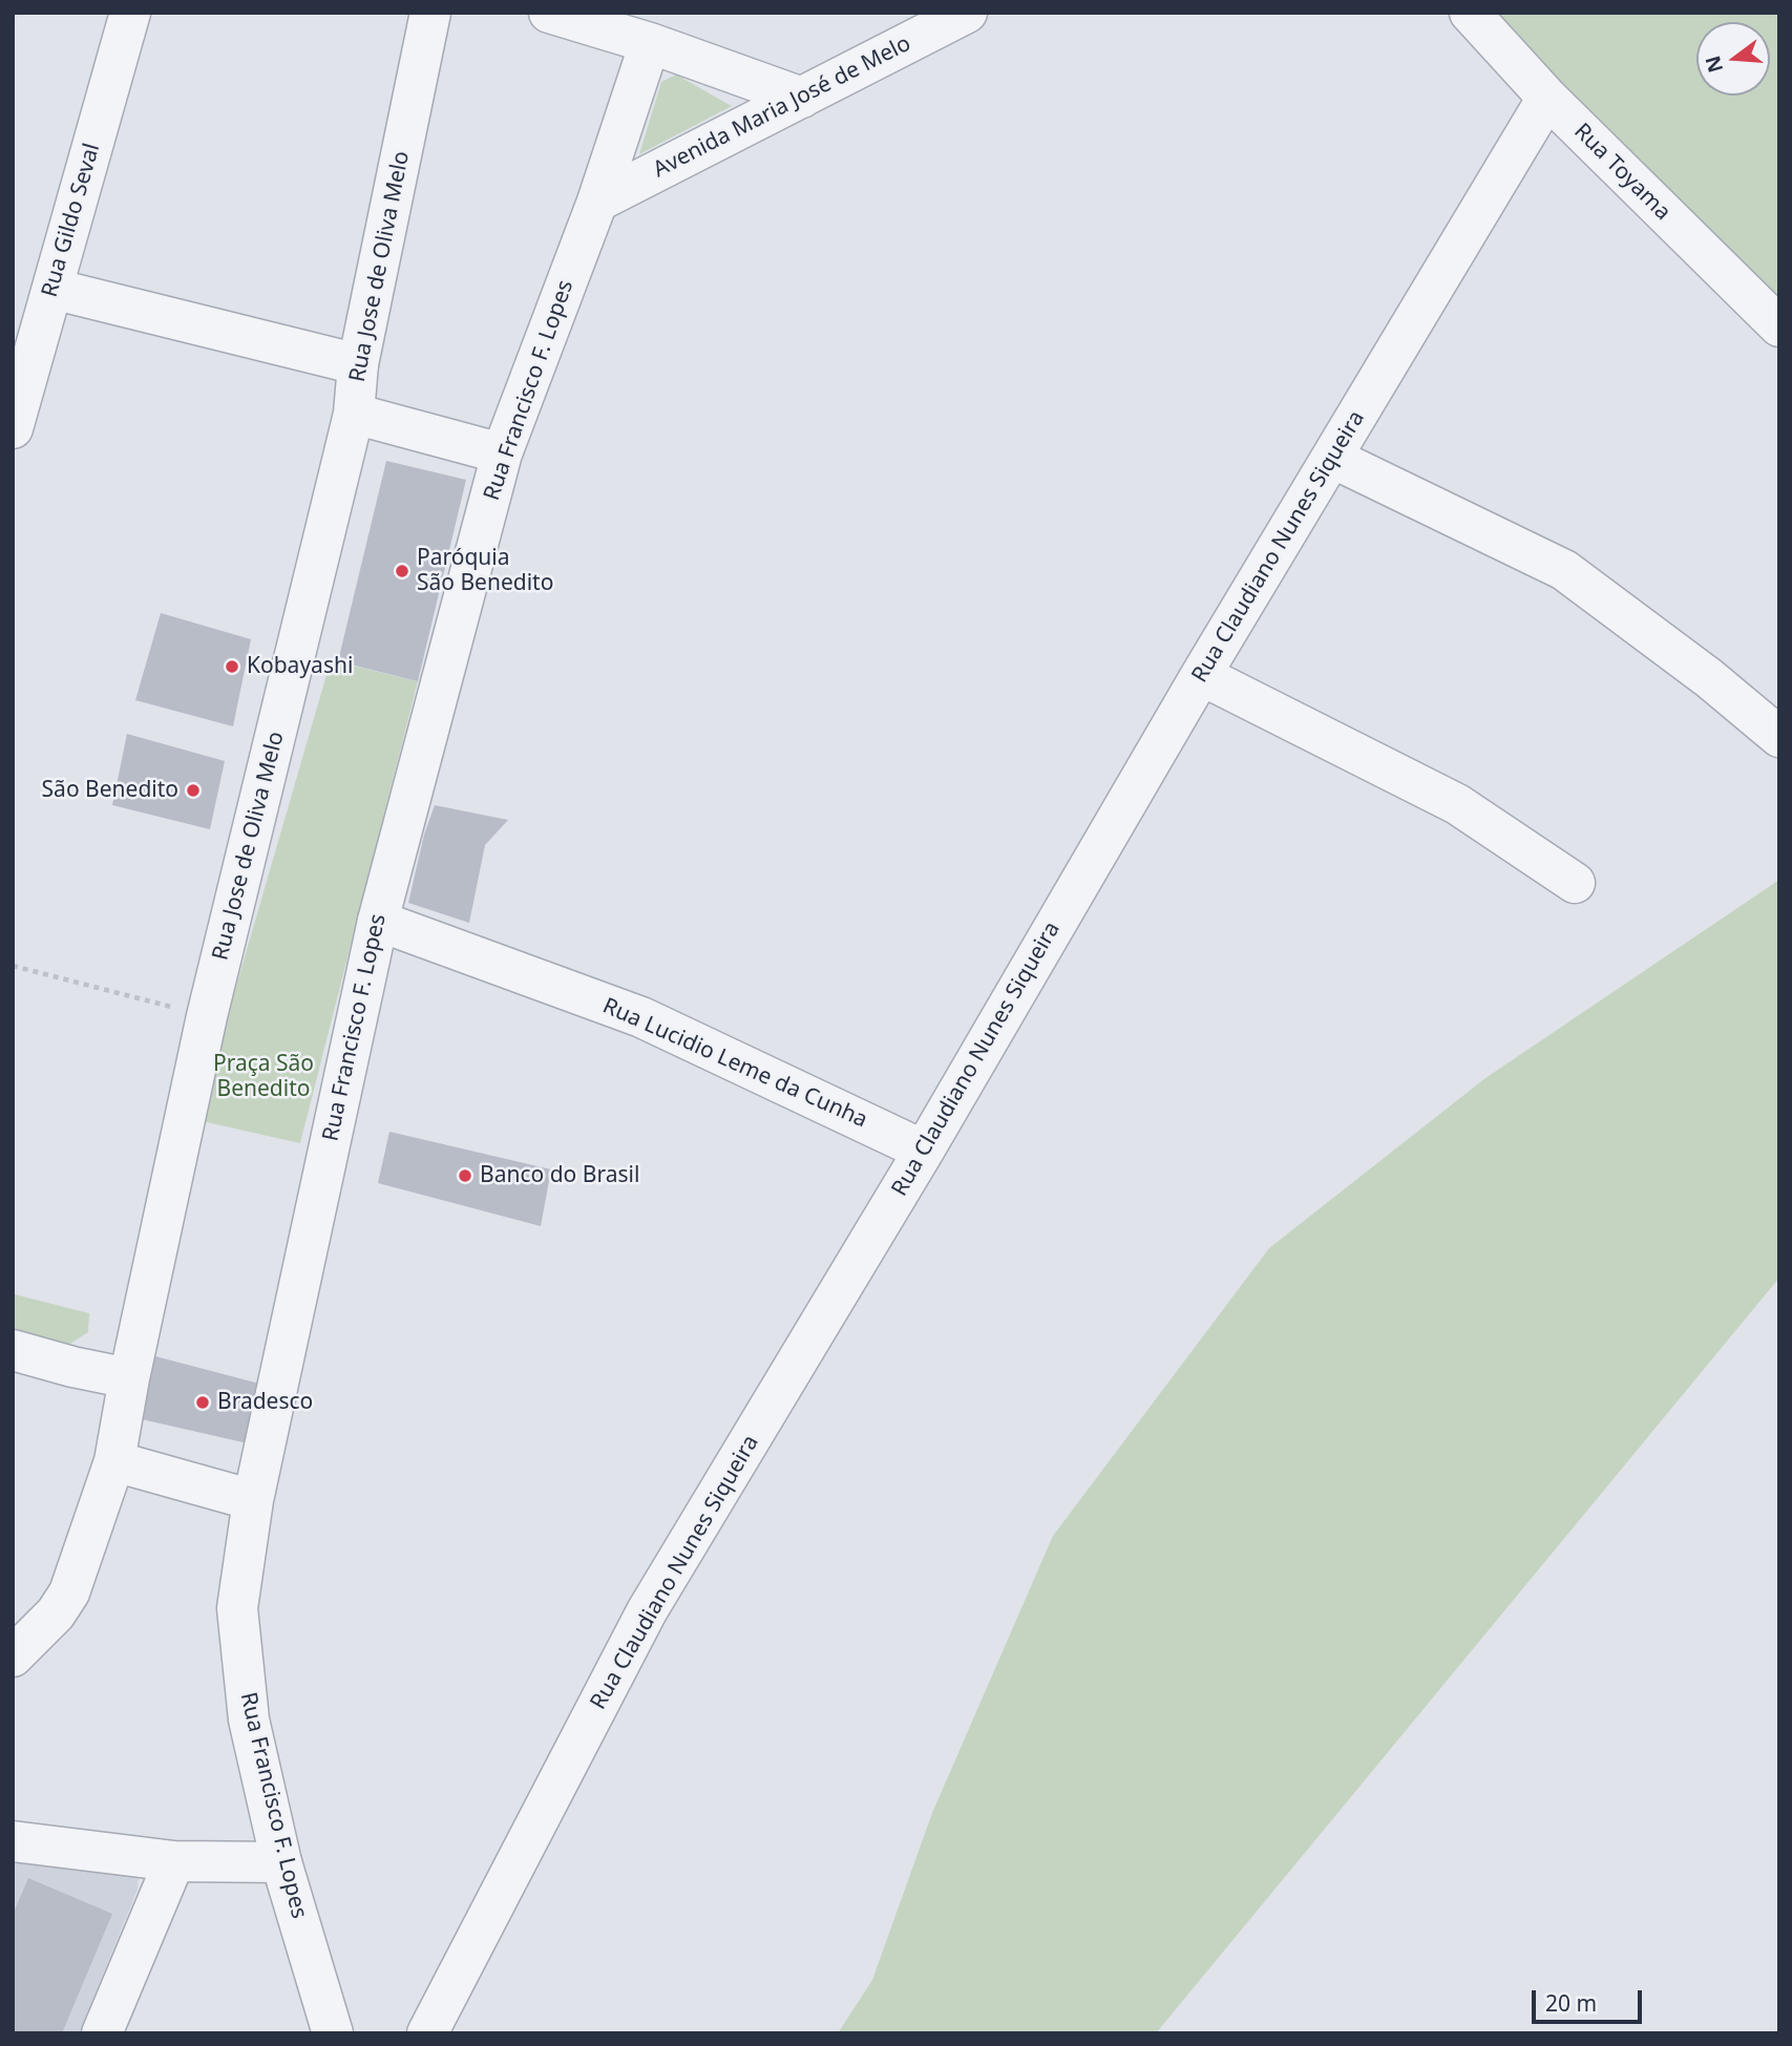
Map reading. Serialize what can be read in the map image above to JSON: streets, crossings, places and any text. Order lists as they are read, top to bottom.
{
  "streets": {
    "street": [
      "Avenida Maria José de Melo",
      "Rua Toyama",
      "Rua Gildo Seval",
      "Rua Jose de Oliva Melo",
      "Rua Francisco F. Lopes",
      "Rua Claudiano Nunes Siqueira",
      "Rua Lucidio Leme da Cunha"
    ]
  },
  "crossings": [
    ["Avenida Maria José de Melo", "Rua Francisco F. Lopes"],
    ["Rua Toyama", "Rua Claudiano Nunes Siqueira"],
    ["Rua Francisco F. Lopes", "Rua Lucidio Leme da Cunha"],
    ["Rua Claudiano Nunes Siqueira", "Rua Lucidio Leme da Cunha"]
  ],
  "parks": ["Praça São Benedito"],
  "places": [
    "Paróquia São Benedito",
    "Kobayashi",
    "São Benedito",
    "Banco do Brasil",
    "Bradesco"
  ],
  "scale_bar": "20 m",
  "north": "left"
}
